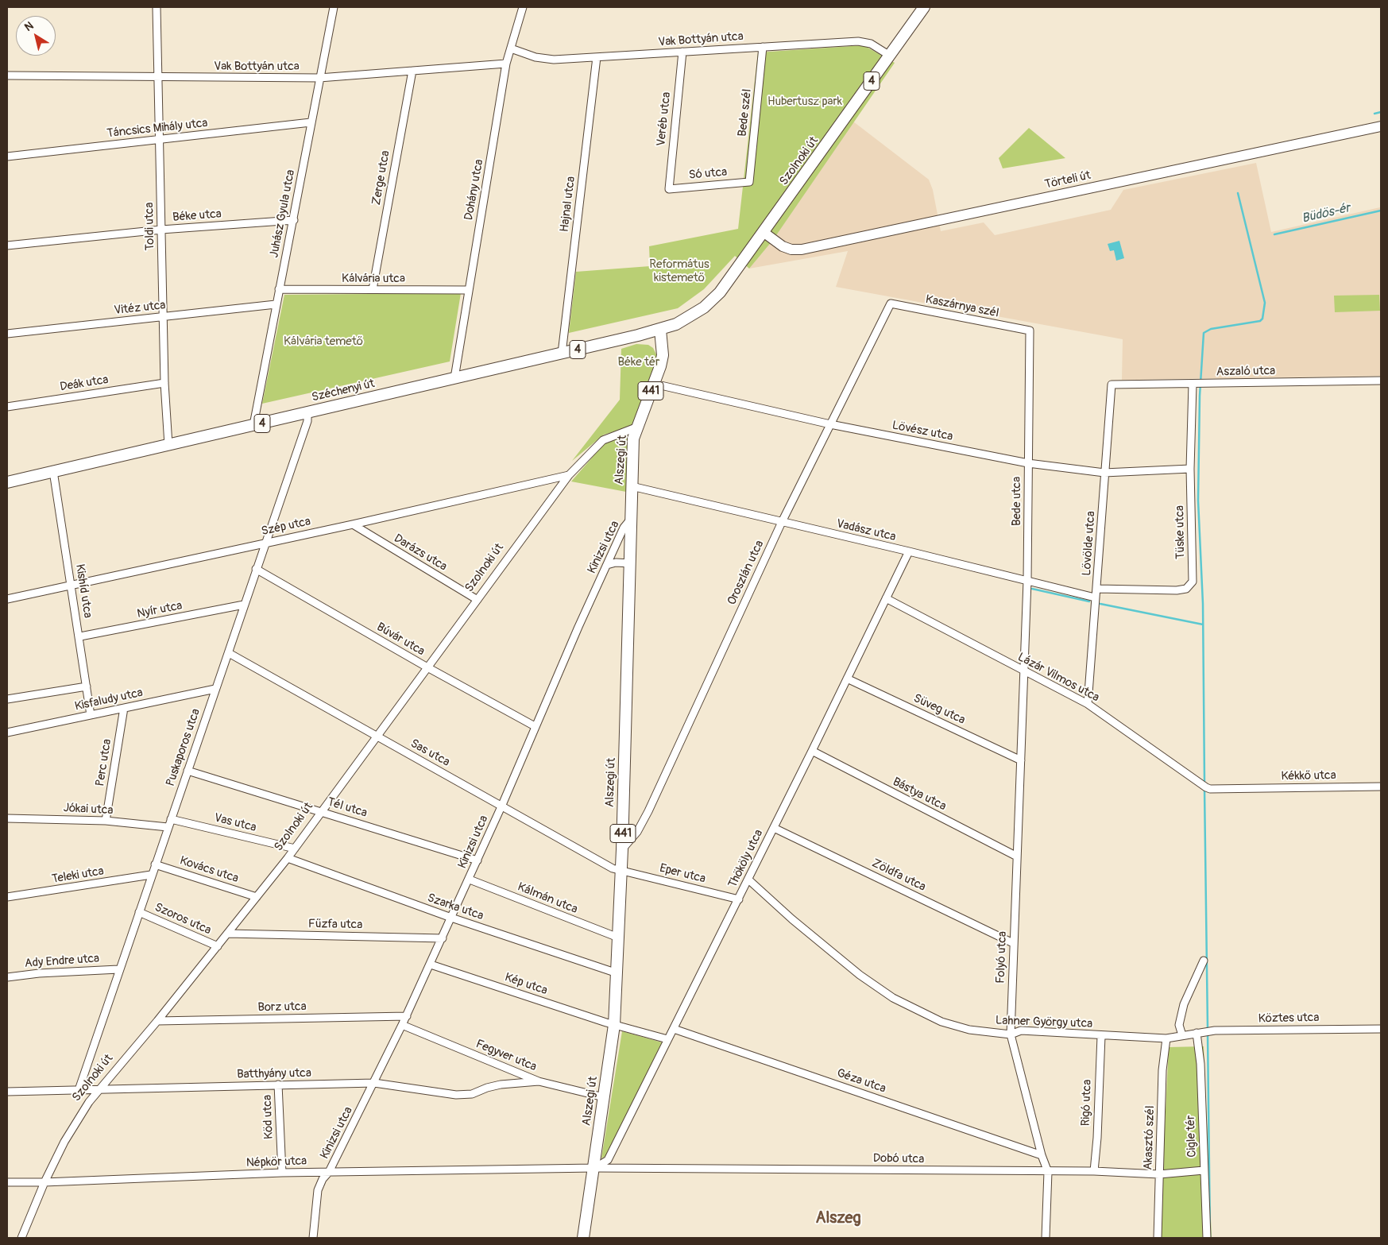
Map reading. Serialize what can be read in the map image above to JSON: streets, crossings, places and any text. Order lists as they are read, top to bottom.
{
  "streets": {
    "main road": [
      "4",
      "Szolnoki út",
      "Törteli út",
      "Széchenyi út",
      "441",
      "Alszegi út"
    ],
    "street": [
      "Vak Bottyán utca",
      "Bede szél",
      "Veréb utca",
      "Táncsics Mihály utca",
      "Só utca",
      "Zerge utca",
      "Dohány utca",
      "Hajnal utca",
      "Juhász Gyula utca",
      "Béke utca",
      "Toldi utca",
      "Kálvária utca",
      "Kaszárnya szél",
      "Vitéz utca",
      "Aszaló utca",
      "Deák utca",
      "Lövész utca",
      "Bede utca",
      "Szép utca",
      "Vadász utca",
      "Tüske utca",
      "Lövölde utca",
      "Kinizsi utca",
      "Darázs utca",
      "Oroszlán utca",
      "Kishíd utca",
      "Nyír utca",
      "Búvár utca",
      "Lázár Vilmos utca",
      "Kisfaludy utca",
      "Süveg utca",
      "Puskaporos utca",
      "Sas utca",
      "Perc utca",
      "Kékkő utca",
      "Bástya utca",
      "Tél utca",
      "Jókai utca",
      "Vas utca",
      "Thököly utca",
      "Kovács utca",
      "Eper utca",
      "Teleki utca",
      "Zöldfa utca",
      "Kálmán utca",
      "Szarka utca",
      "Szoros utca",
      "Fűzfa utca",
      "Folyó utca",
      "Ady Endre utca",
      "Kép utca",
      "Borz utca",
      "Köztes utca",
      "Lahner György utca",
      "Fegyver utca",
      "Batthyány utca",
      "Géza utca",
      "Rigó utca",
      "Köd utca",
      "Cigle tér",
      "Akasztó szél",
      "Dobó utca",
      "Népkör utca"
    ]
  },
  "crossings": [
    ["Vak Bottyán utca", "Bede szél"],
    ["Vak Bottyán utca", "Veréb utca"],
    ["Vak Bottyán utca", "Szolnoki út"],
    ["Vak Bottyán utca", "Zerge utca"],
    ["Vak Bottyán utca", "Dohány utca"],
    ["Vak Bottyán utca", "Hajnal utca"],
    ["Vak Bottyán utca", "Juhász Gyula utca"],
    ["Vak Bottyán utca", "Toldi utca"],
    ["Bede szél", "Só utca"],
    ["Veréb utca", "Só utca"],
    ["Táncsics Mihály utca", "Juhász Gyula utca"],
    ["Táncsics Mihály utca", "Toldi utca"],
    ["Szolnoki út", "Törteli út"],
    ["Szolnoki út", "Széchenyi út"],
    ["Szolnoki út", "Alszegi út"],
    ["Szolnoki út", "Szép utca"],
    ["Szolnoki út", "Darázs utca"],
    ["Szolnoki út", "Búvár utca"],
    ["Szolnoki út", "Sas utca"],
    ["Szolnoki út", "Tél utca"],
    ["Szolnoki út", "Vas utca"],
    ["Szolnoki út", "Kovács utca"],
    ["Szolnoki út", "Szarka utca"],
    ["Szolnoki út", "Szoros utca"],
    ["Szolnoki út", "Fűzfa utca"],
    ["Szolnoki út", "Borz utca"],
    ["Szolnoki út", "Batthyány utca"],
    ["Szolnoki út", "Népkör utca"],
    ["Zerge utca", "Kálvária utca"],
    ["Dohány utca", "Kálvária utca"],
    ["Dohány utca", "Széchenyi út"],
    ["Hajnal utca", "Széchenyi út"],
    ["Juhász Gyula utca", "Béke utca"],
    ["Juhász Gyula utca", "Kálvária utca"],
    ["Juhász Gyula utca", "Vitéz utca"],
    ["Juhász Gyula utca", "Széchenyi út"],
    ["Béke utca", "Toldi utca"],
    ["Toldi utca", "Vitéz utca"],
    ["Toldi utca", "Deák utca"],
    ["Toldi utca", "Széchenyi út"],
    ["Kaszárnya szél", "Bede utca"],
    ["Kaszárnya szél", "Oroszlán utca"],
    ["Aszaló utca", "Tüske utca"],
    ["Aszaló utca", "Lövölde utca"],
    ["Széchenyi út", "Alszegi út"],
    ["Széchenyi út", "Kishíd utca"],
    ["Széchenyi út", "Puskaporos utca"],
    ["Lövész utca", "Alszegi út"],
    ["Lövész utca", "Bede utca"],
    ["Lövész utca", "Tüske utca"],
    ["Lövész utca", "Lövölde utca"],
    ["Lövész utca", "Oroszlán utca"],
    ["Alszegi út", "Vadász utca"],
    ["Alszegi út", "Kinizsi utca"],
    ["Alszegi út", "Oroszlán utca"],
    ["Alszegi út", "Sas utca"],
    ["Alszegi út", "Thököly utca"],
    ["Alszegi út", "Eper utca"],
    ["Alszegi út", "Kálmán utca"],
    ["Alszegi út", "Szarka utca"],
    ["Alszegi út", "Kép utca"],
    ["Alszegi út", "Fegyver utca"],
    ["Alszegi út", "Dobó utca"],
    ["Alszegi út", "Népkör utca"],
    ["Bede utca", "Vadász utca"],
    ["Bede utca", "Lázár Vilmos utca"],
    ["Bede utca", "Folyó utca"],
    ["Szép utca", "Darázs utca"],
    ["Szép utca", "Kishíd utca"],
    ["Szép utca", "Puskaporos utca"],
    ["Vadász utca", "Lövölde utca"],
    ["Vadász utca", "Oroszlán utca"],
    ["Vadász utca", "Thököly utca"],
    ["Tüske utca", "Lövölde utca"],
    ["Lövölde utca", "Lázár Vilmos utca"],
    ["Kinizsi utca", "Búvár utca"],
    ["Kinizsi utca", "Sas utca"],
    ["Kinizsi utca", "Tél utca"],
    ["Kinizsi utca", "Kálmán utca"],
    ["Kinizsi utca", "Szarka utca"],
    ["Kinizsi utca", "Fűzfa utca"],
    ["Kinizsi utca", "Kép utca"],
    ["Kinizsi utca", "Borz utca"],
    ["Kinizsi utca", "Fegyver utca"],
    ["Kinizsi utca", "Batthyány utca"],
    ["Kinizsi utca", "Népkör utca"],
    ["Kishíd utca", "Nyír utca"],
    ["Kishíd utca", "Kisfaludy utca"],
    ["Nyír utca", "Puskaporos utca"],
    ["Búvár utca", "Puskaporos utca"],
    ["Lázár Vilmos utca", "Kékkő utca"],
    ["Lázár Vilmos utca", "Thököly utca"],
    ["Lázár Vilmos utca", "Folyó utca"],
    ["Kisfaludy utca", "Puskaporos utca"],
    ["Kisfaludy utca", "Perc utca"],
    ["Süveg utca", "Thököly utca"],
    ["Süveg utca", "Folyó utca"],
    ["Puskaporos utca", "Sas utca"],
    ["Puskaporos utca", "Tél utca"],
    ["Puskaporos utca", "Jókai utca"],
    ["Puskaporos utca", "Vas utca"],
    ["Puskaporos utca", "Kovács utca"],
    ["Puskaporos utca", "Teleki utca"],
    ["Puskaporos utca", "Szoros utca"],
    ["Puskaporos utca", "Ady Endre utca"],
    ["Puskaporos utca", "Batthyány utca"],
    ["Sas utca", "Eper utca"],
    ["Perc utca", "Jókai utca"],
    ["Bástya utca", "Thököly utca"],
    ["Bástya utca", "Folyó utca"],
    ["Thököly utca", "Eper utca"],
    ["Thököly utca", "Zöldfa utca"],
    ["Thököly utca", "Lahner György utca"],
    ["Thököly utca", "Géza utca"],
    ["Thököly utca", "Dobó utca"],
    ["Thököly utca", "Népkör utca"],
    ["Zöldfa utca", "Folyó utca"],
    ["Folyó utca", "Lahner György utca"],
    ["Folyó utca", "Géza utca"],
    ["Folyó utca", "Dobó utca"],
    ["Köztes utca", "Lahner György utca"],
    ["Köztes utca", "Cigle tér"],
    ["Lahner György utca", "Rigó utca"],
    ["Lahner György utca", "Cigle tér"],
    ["Lahner György utca", "Akasztó szél"],
    ["Fegyver utca", "Batthyány utca"],
    ["Batthyány utca", "Köd utca"],
    ["Rigó utca", "Dobó utca"],
    ["Köd utca", "Népkör utca"],
    ["Cigle tér", "Dobó utca"],
    ["Akasztó szél", "Dobó utca"],
    ["Dobó utca", "Népkör utca"]
  ],
  "districts": ["Alszeg"],
  "water": ["Büdös-ér"],
  "parks": [
    "Hubertusz park",
    "Református kistemető",
    "Kálvária temető",
    "Béke tér"
  ],
  "north": "top left"
}
